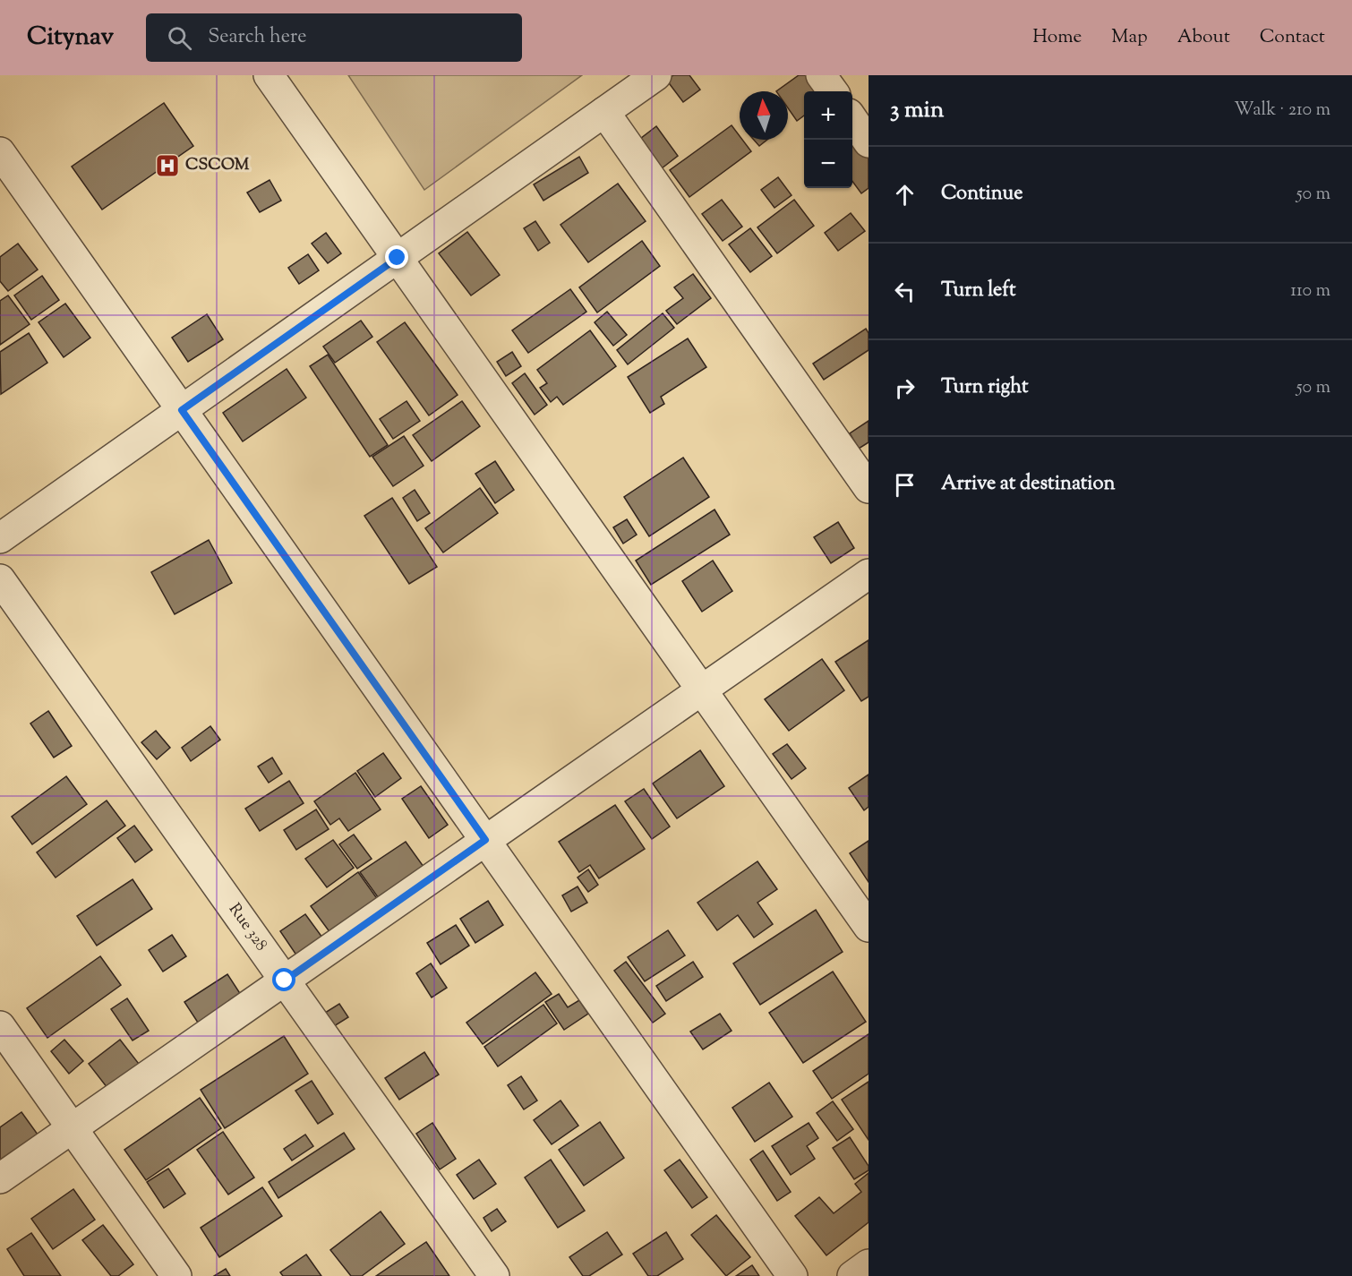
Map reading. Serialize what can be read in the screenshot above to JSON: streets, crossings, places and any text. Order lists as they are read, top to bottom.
{
  "streets": {
    "street": ["Rue 328"]
  },
  "places": {
    "hospital": ["CSCOM"]
  },
  "north": "top",
  "page": {
    "header": "Citynav",
    "search": "Search here",
    "nav": [
      "Home",
      "Map",
      "About",
      "Contact"
    ],
    "heading": ["3 min", "Walk · 210 m"],
    "map_buttons": ["+", "−"],
    "list": [
      ["Continue", "50 m"],
      ["Turn left", "110 m"],
      ["Turn right", "50 m"],
      "Arrive at destination"
    ]
  }
}
